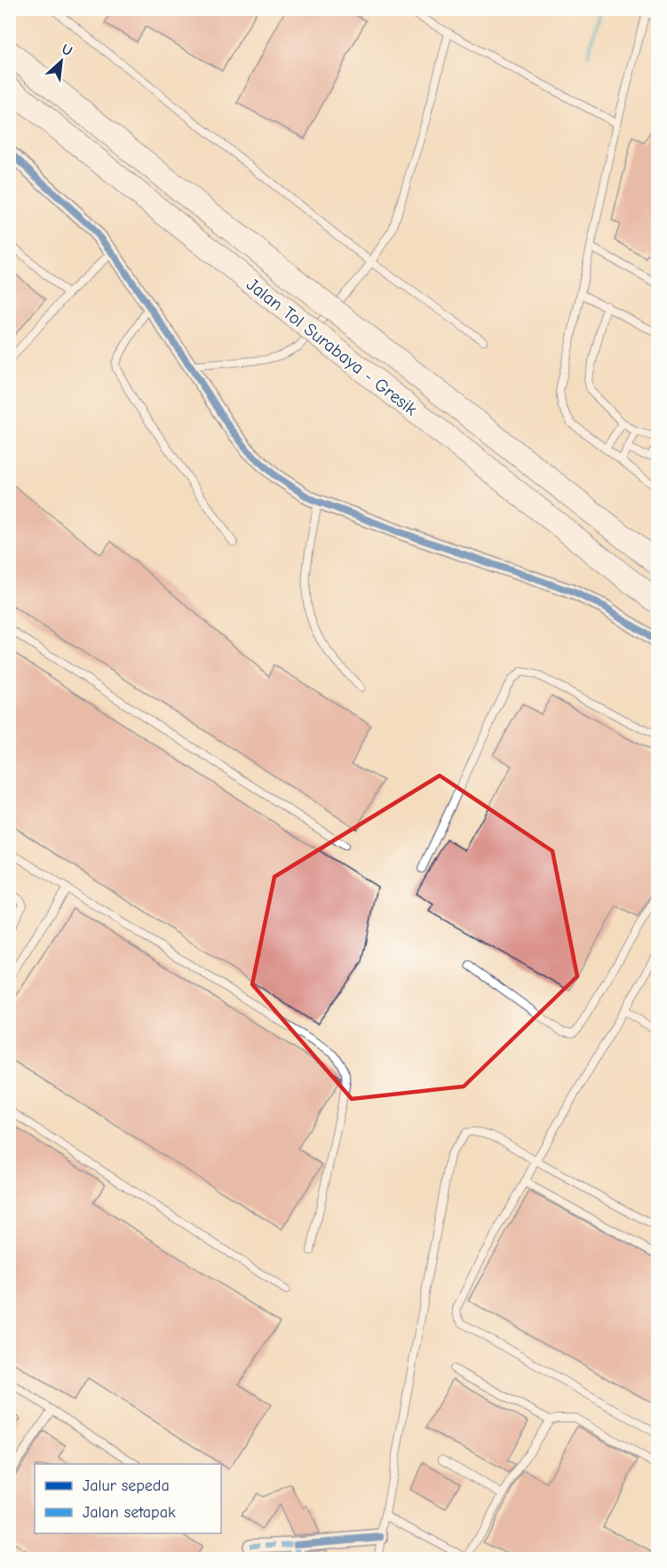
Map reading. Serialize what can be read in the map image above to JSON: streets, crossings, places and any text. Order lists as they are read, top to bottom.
{
  "streets": {
    "highway": ["Jalan Tol Surabaya - Gresik"]
  },
  "legend": ["Jalur sepeda", "Jalan setapak"],
  "north": "top right"
}
